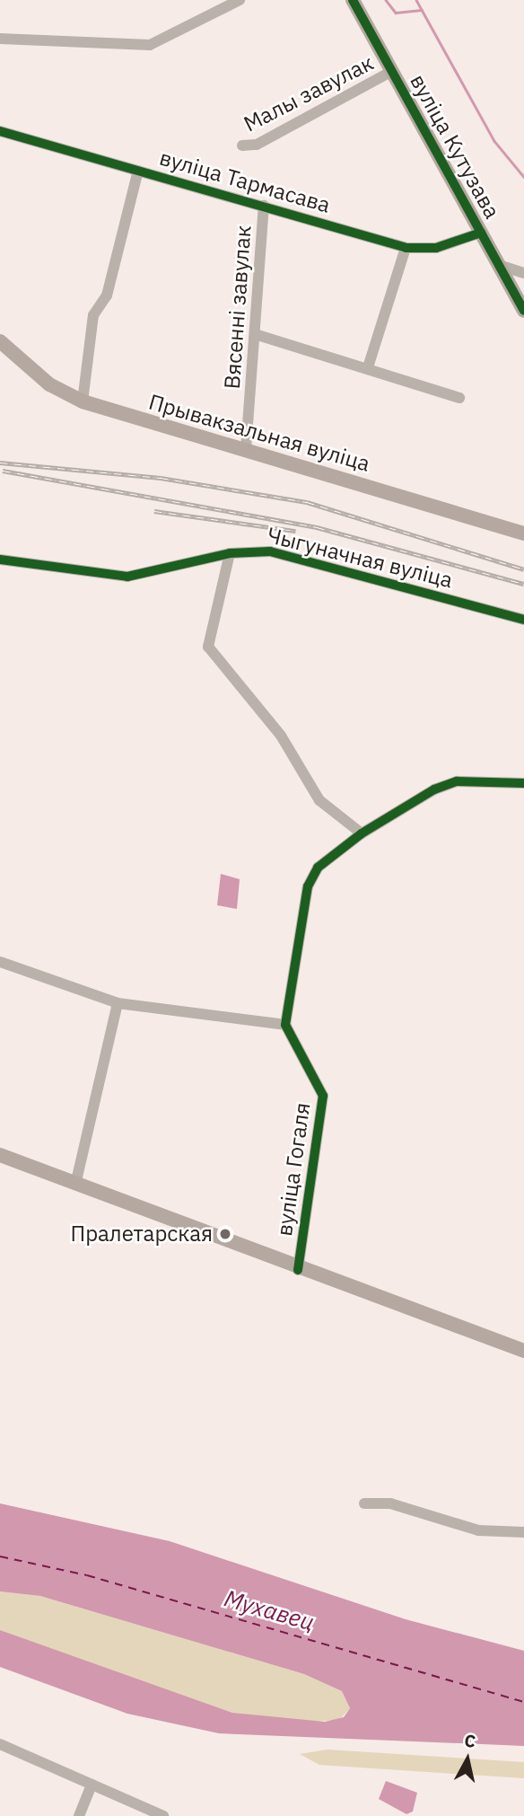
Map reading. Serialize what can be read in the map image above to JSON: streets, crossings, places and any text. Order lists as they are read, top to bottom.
{
  "streets": {
    "main road": ["вуліца Кутузава", "Прывакзальная вуліца"],
    "street": [
      "Малы завулак",
      "вуліца Тармасава",
      "Вясенні завулак",
      "Чыгуначная вуліца",
      "вуліца Гогаля"
    ]
  },
  "crossings": [
    ["Малы завулак", "вуліца Кутузава"],
    ["вуліца Кутузава", "вуліца Тармасава"],
    ["вуліца Тармасава", "Вясенні завулак"],
    ["Вясенні завулак", "Прывакзальная вуліца"]
  ],
  "water": ["Мухавец"],
  "places": ["Пралетарская"],
  "north": "top"
}
